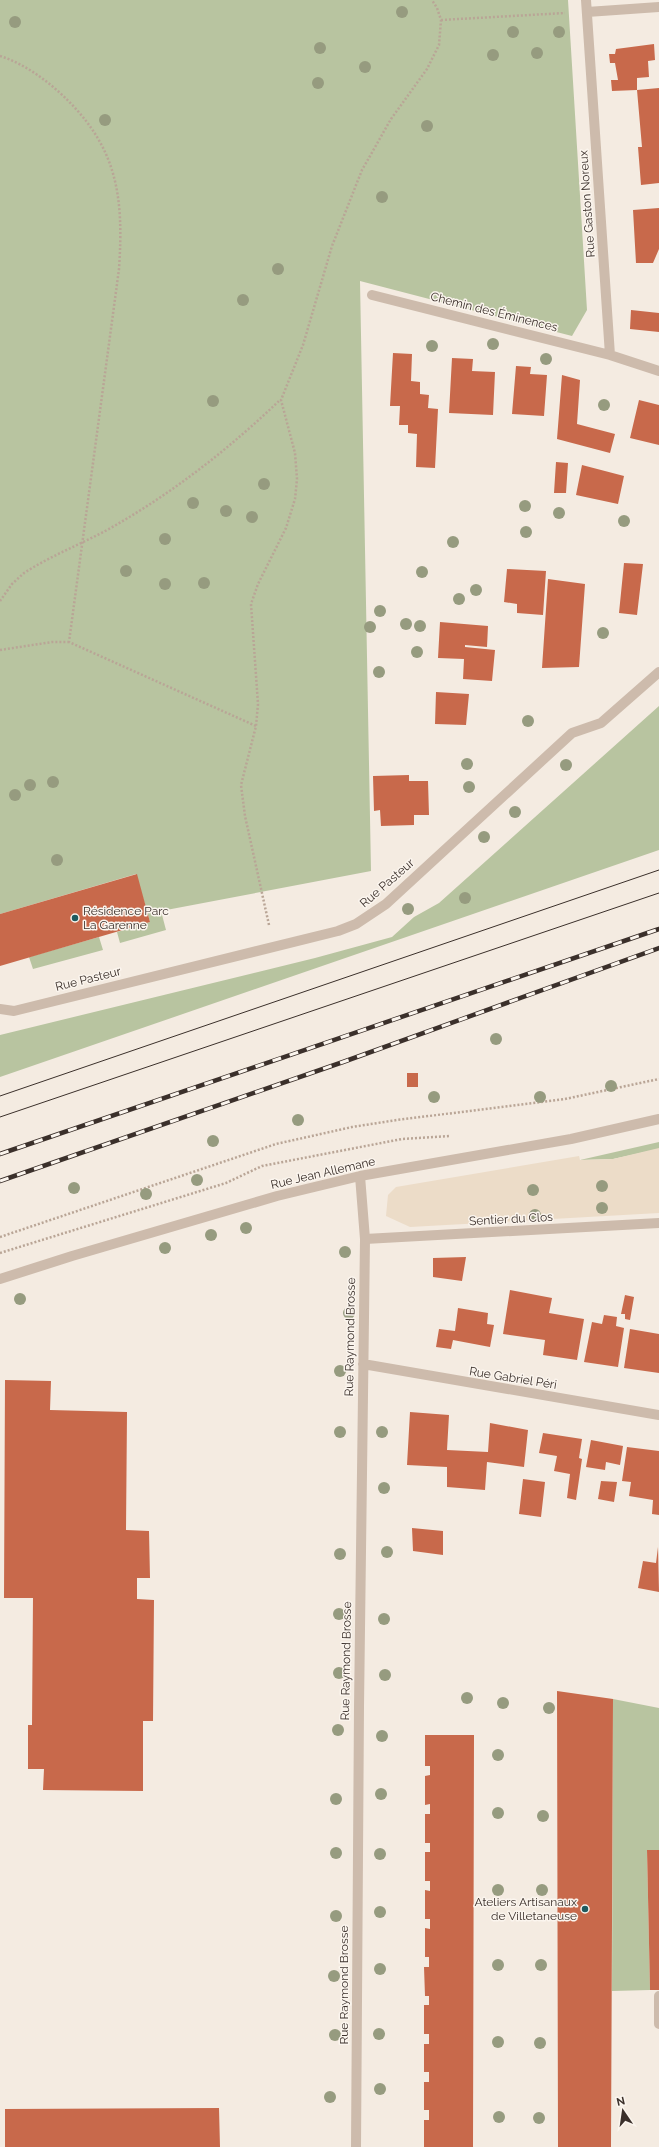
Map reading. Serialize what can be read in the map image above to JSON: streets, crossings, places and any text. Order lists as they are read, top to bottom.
{
  "streets": {
    "street": [
      "Rue Gaston Noreux",
      "Chemin des Éminences",
      "Rue Pasteur",
      "Rue Jean Allemane",
      "Sentier du Clos",
      "Rue Raymond Brosse",
      "Rue Gabriel Péri"
    ]
  },
  "crossings": [
    ["Rue Gaston Noreux", "Chemin des Éminences"],
    ["Rue Jean Allemane", "Rue Raymond Brosse"],
    ["Sentier du Clos", "Rue Raymond Brosse"],
    ["Rue Raymond Brosse", "Rue Gabriel Péri"]
  ],
  "places": ["Résidence Parc La Garenne", "Ateliers Artisanaux de Villetaneuse"],
  "north": "top"
}
